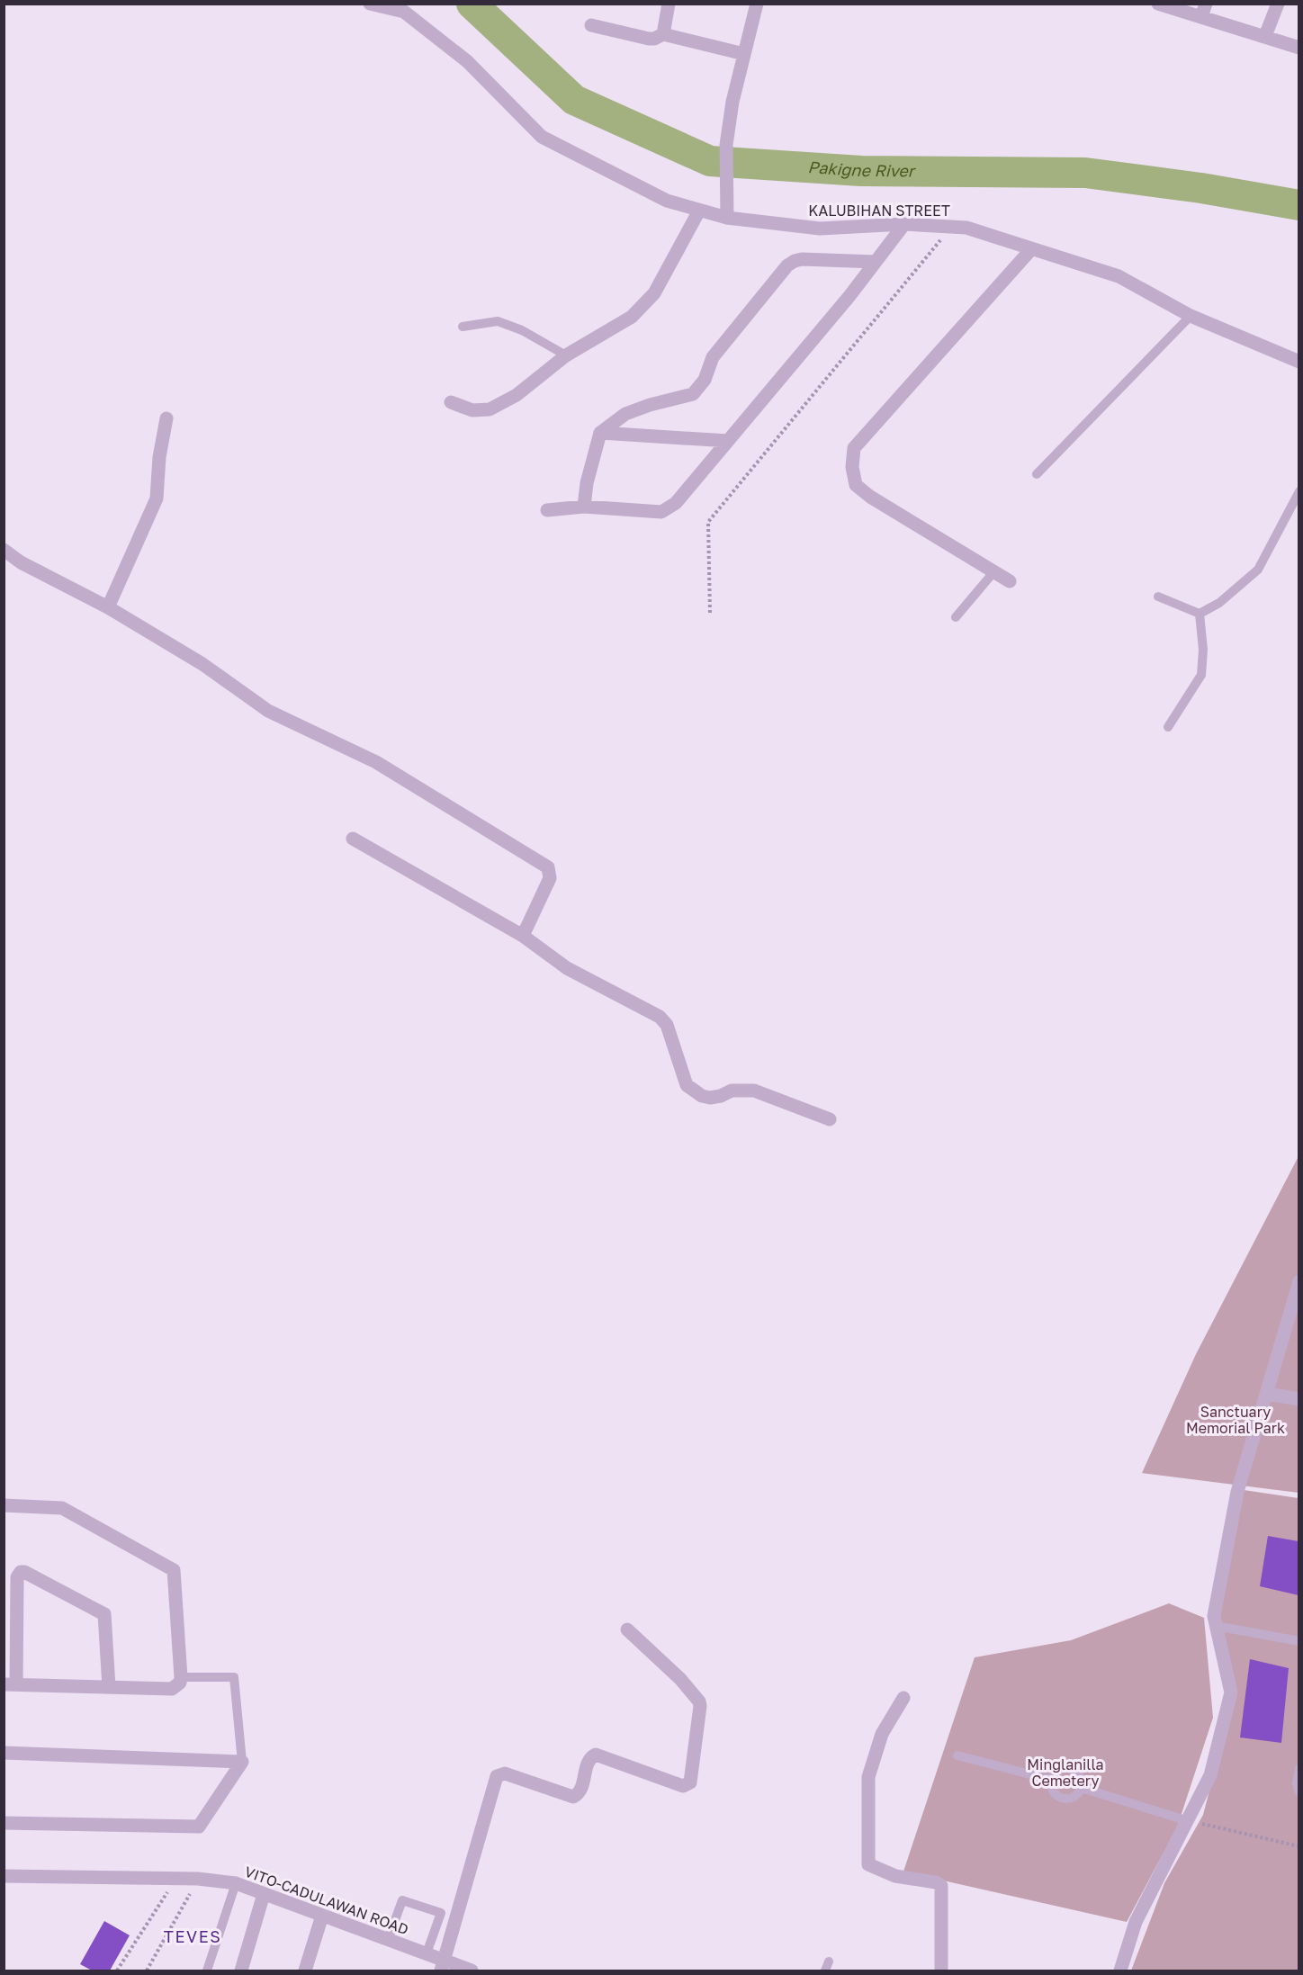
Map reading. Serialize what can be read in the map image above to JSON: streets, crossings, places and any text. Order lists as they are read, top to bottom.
{
  "streets": {
    "street": ["KALUBIHAN STREET", "VITO-CADULAWAN ROAD"]
  },
  "districts": ["TEVES"],
  "water": ["Pakigne River"],
  "parks": ["Sanctuary Memorial Park", "Minglanilla Cemetery"]
}
